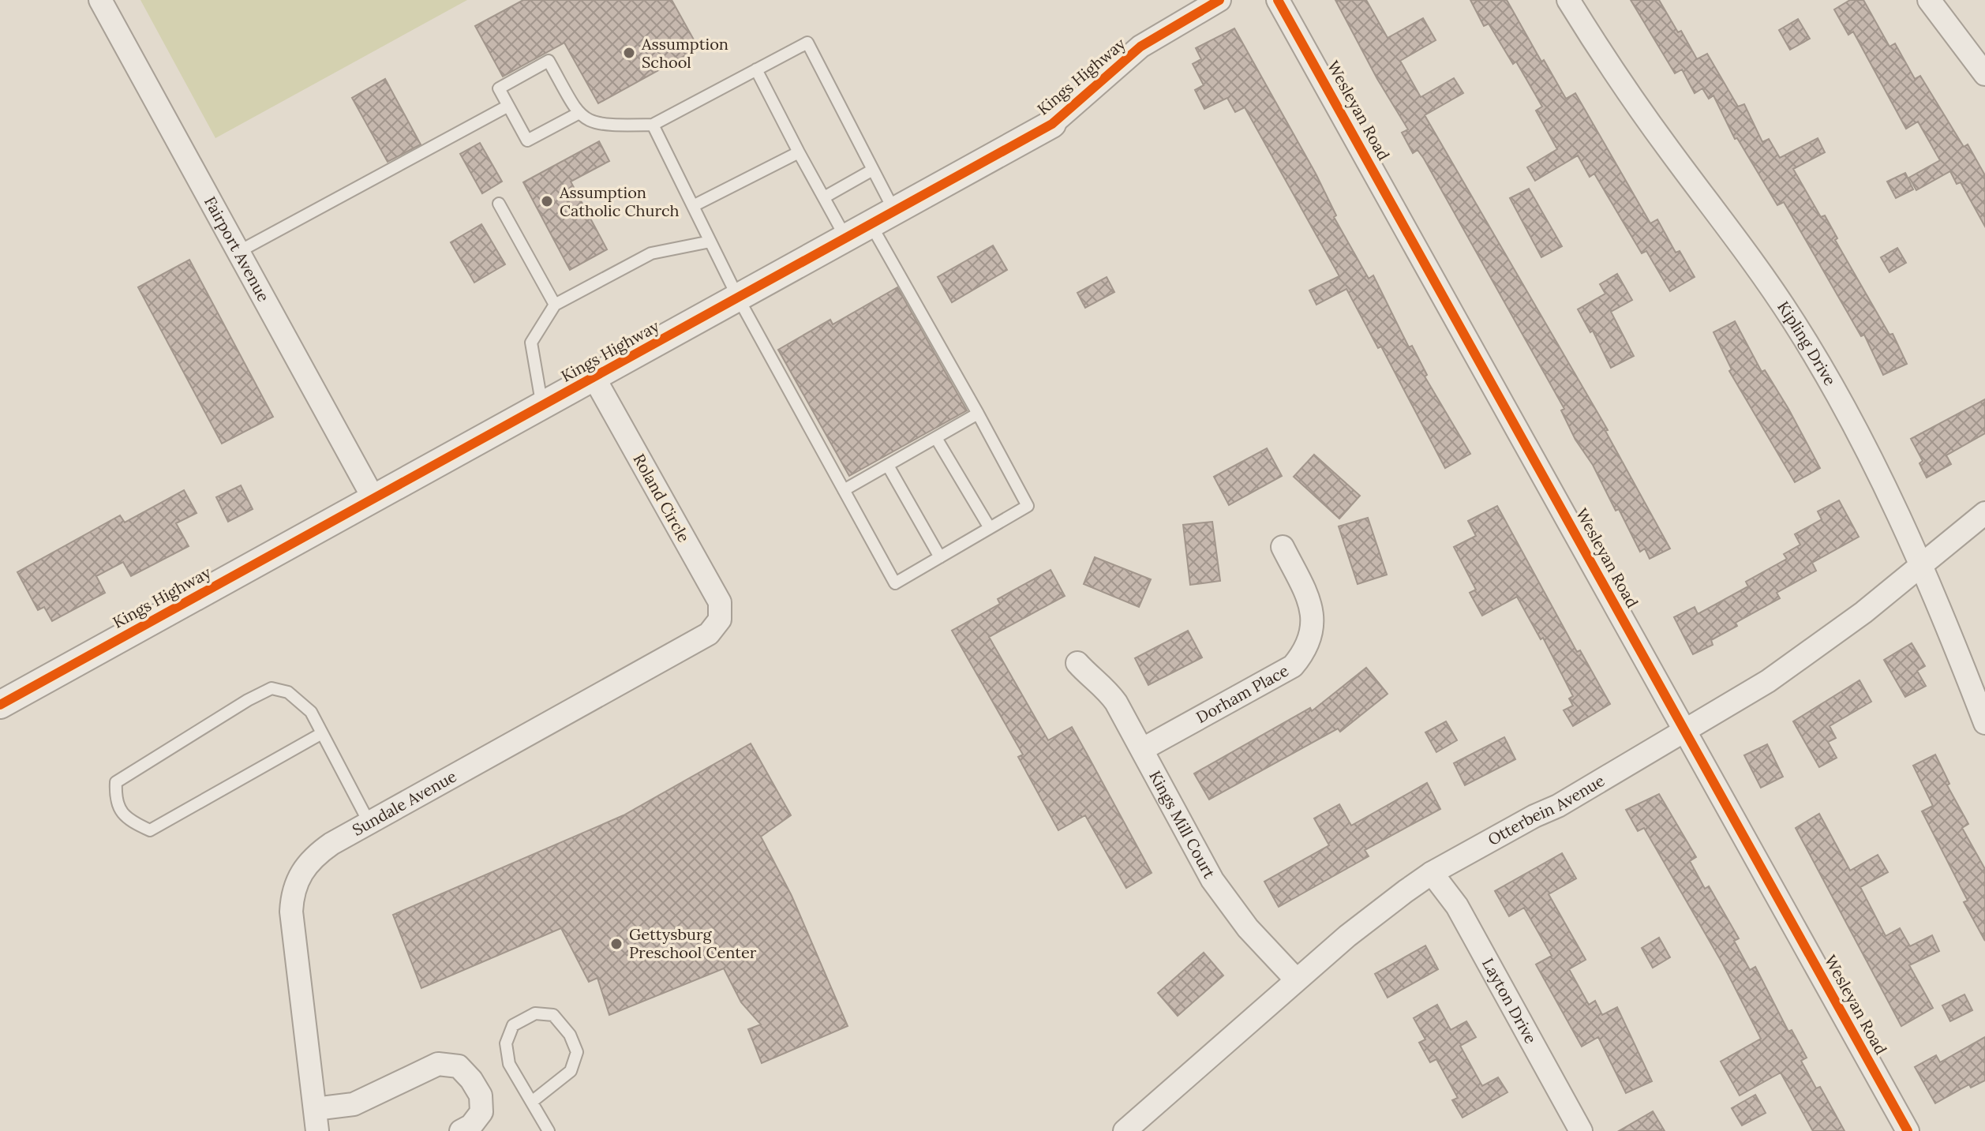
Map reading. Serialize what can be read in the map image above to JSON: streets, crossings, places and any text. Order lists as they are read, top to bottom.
{
  "streets": {
    "street": [
      "Kings Highway",
      "Wesleyan Road",
      "Fairport Avenue",
      "Kipling Drive",
      "Roland Circle",
      "Dorham Place",
      "Sundale Avenue",
      "Otterbein Avenue",
      "Kings Mill Court",
      "Layton Drive"
    ]
  },
  "crossings": [
    ["Kings Highway", "Fairport Avenue"],
    ["Kings Highway", "Roland Circle"],
    ["Wesleyan Road", "Otterbein Avenue"],
    ["Kipling Drive", "Otterbein Avenue"],
    ["Roland Circle", "Sundale Avenue"],
    ["Dorham Place", "Kings Mill Court"],
    ["Otterbein Avenue", "Kings Mill Court"],
    ["Otterbein Avenue", "Layton Drive"]
  ],
  "places": ["Assumption School", "Assumption Catholic Church", "Gettysburg Preschool Center"]
}
